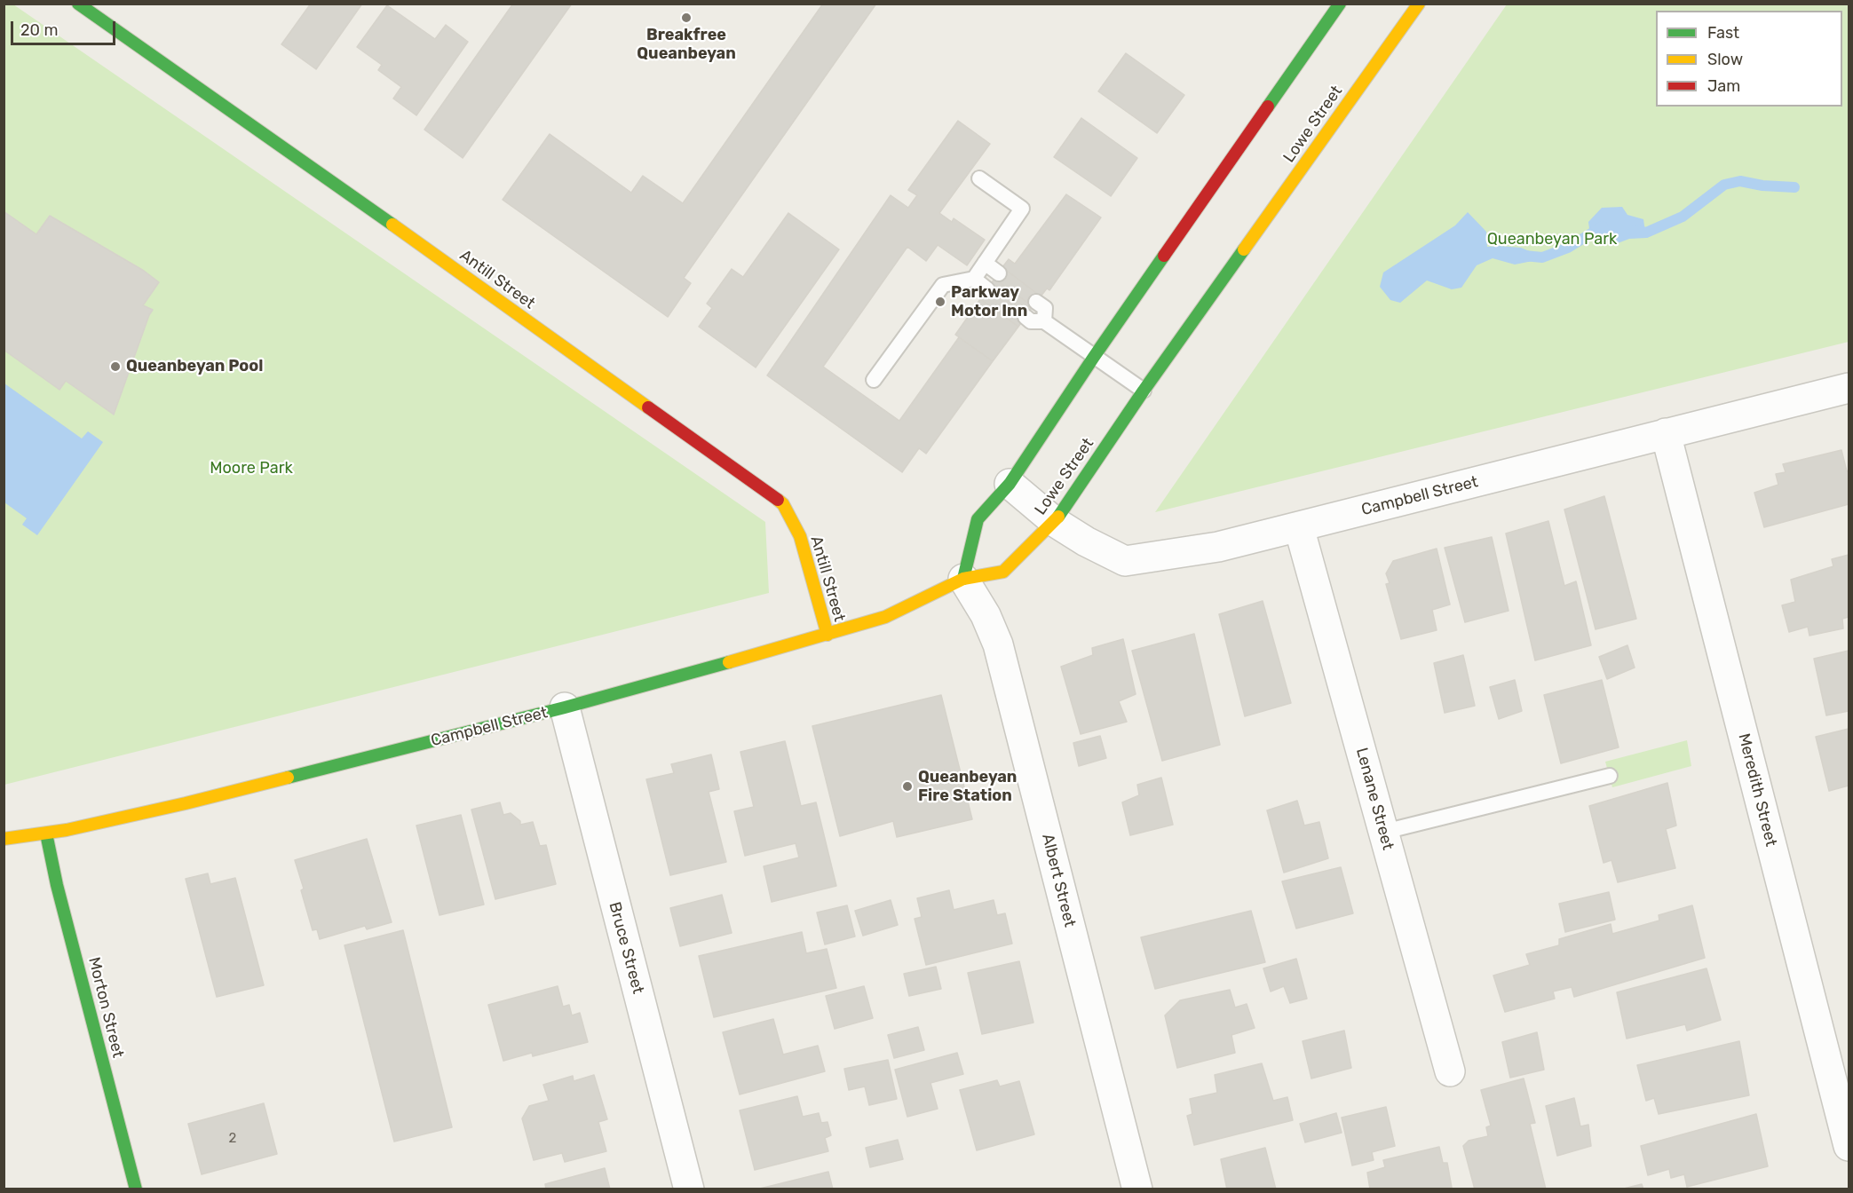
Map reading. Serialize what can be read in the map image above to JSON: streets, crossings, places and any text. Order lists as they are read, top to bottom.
{
  "streets": {
    "street": [
      "Lowe Street",
      "Antill Street",
      "Campbell Street",
      "Meredith Street",
      "Lenane Street",
      "Albert Street",
      "Bruce Street",
      "Morton Street"
    ]
  },
  "crossings": [
    ["Lowe Street", "Campbell Street"],
    ["Lowe Street", "Albert Street"],
    ["Antill Street", "Campbell Street"],
    ["Campbell Street", "Meredith Street"],
    ["Campbell Street", "Lenane Street"],
    ["Campbell Street", "Albert Street"],
    ["Campbell Street", "Bruce Street"],
    ["Campbell Street", "Morton Street"]
  ],
  "parks": ["Queanbeyan Park", "Moore Park"],
  "places": [
    "Breakfree Queanbeyan",
    "Parkway Motor Inn",
    "Queanbeyan Pool",
    "Queanbeyan Fire Station"
  ],
  "house_numbers": ["2"],
  "legend": ["Fast", "Slow", "Jam"],
  "scale_bar": "20 m"
}
